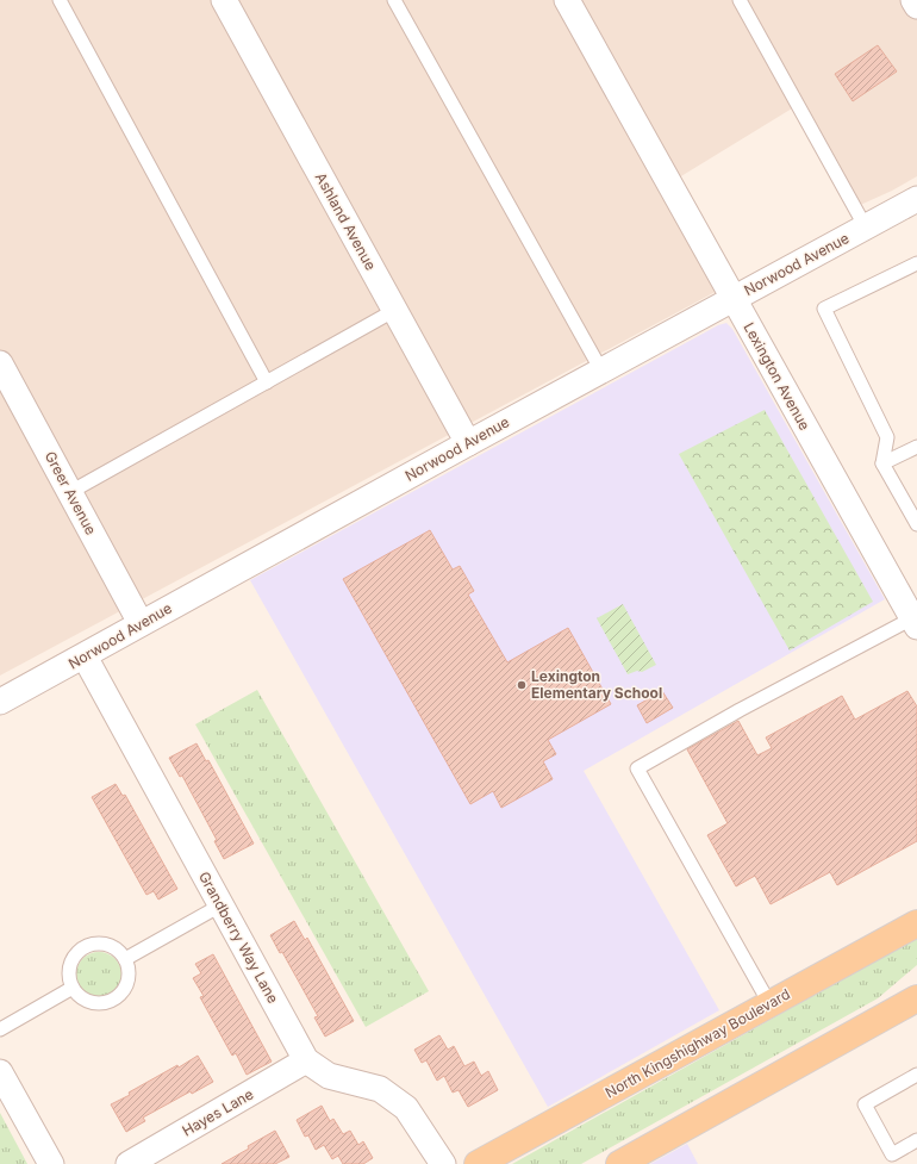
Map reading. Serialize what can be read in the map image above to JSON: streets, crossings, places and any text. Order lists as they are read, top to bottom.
{
  "streets": {
    "main road": ["North Kingshighway Boulevard"],
    "street": [
      "Ashland Avenue",
      "Norwood Avenue",
      "Lexington Avenue",
      "Greer Avenue",
      "Grandberry Way Lane",
      "Hayes Lane"
    ]
  },
  "crossings": [
    ["Ashland Avenue", "Norwood Avenue"],
    ["Norwood Avenue", "Lexington Avenue"],
    ["Norwood Avenue", "Greer Avenue"],
    ["Norwood Avenue", "Grandberry Way Lane"],
    ["Grandberry Way Lane", "Hayes Lane"]
  ],
  "places": ["Lexington Elementary School"]
}
